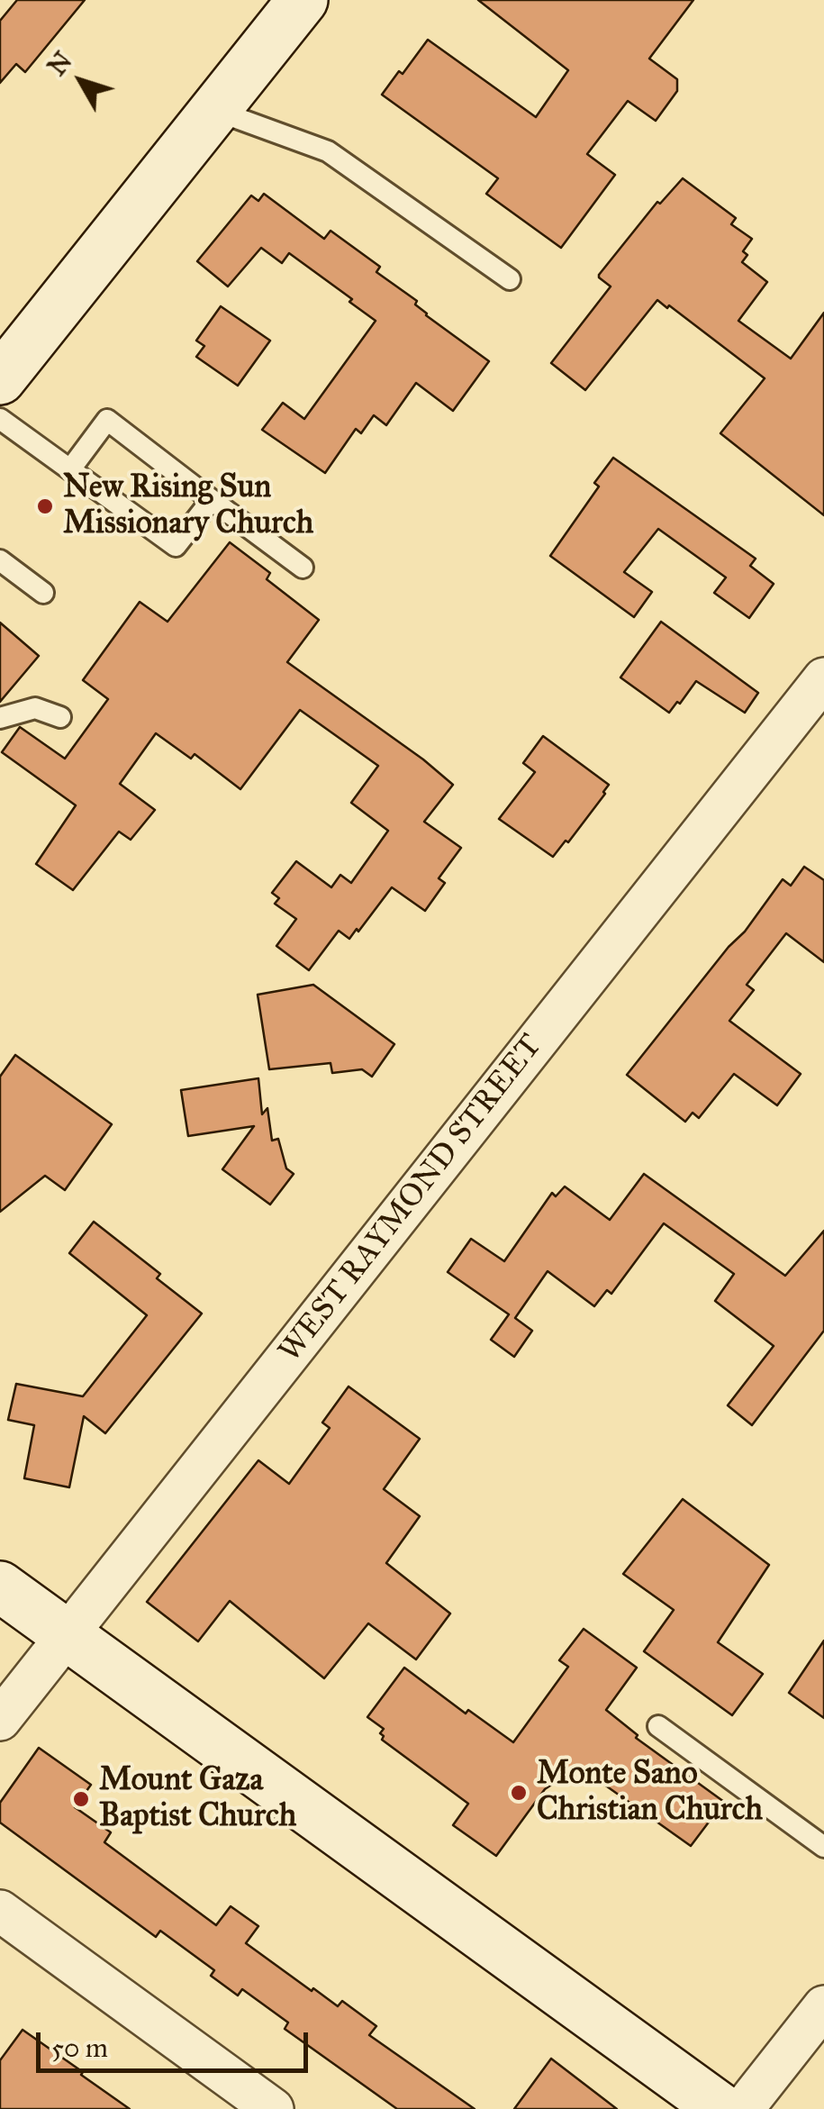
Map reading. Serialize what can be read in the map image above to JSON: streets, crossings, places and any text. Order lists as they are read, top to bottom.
{
  "streets": {
    "street": ["WEST RAYMOND STREET"]
  },
  "places": ["New Rising Sun Missionary Church", "Monte Sano Christian Church", "Mount Gaza Baptist Church"],
  "scale_bar": "50 m",
  "north": "top left"
}
